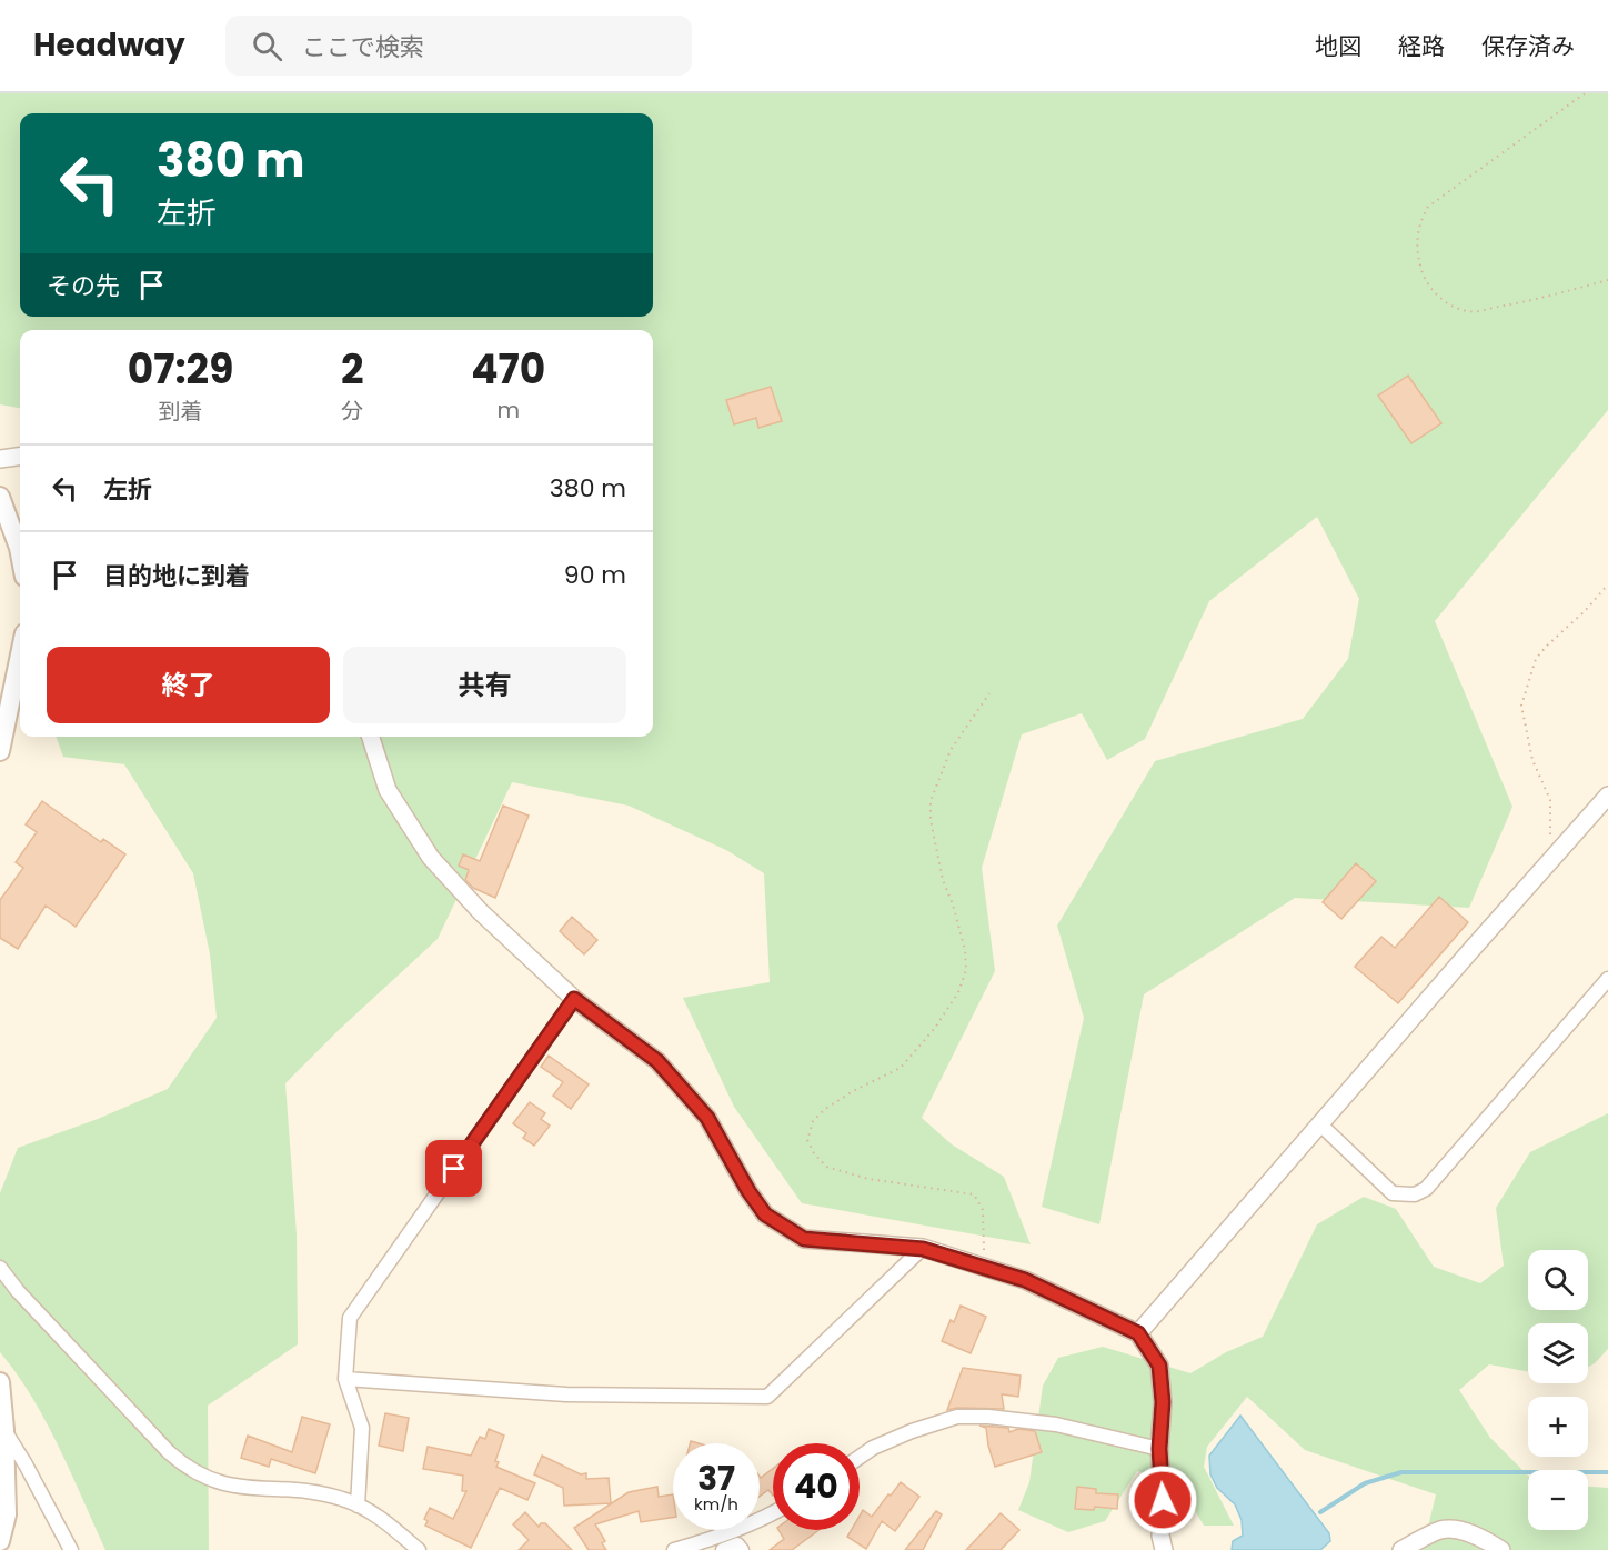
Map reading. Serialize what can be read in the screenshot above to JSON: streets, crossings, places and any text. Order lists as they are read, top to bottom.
{
  "page": {
    "header": "Headway",
    "search": "ここで検索",
    "nav": ["地図", "経路", "保存済み"],
    "turn": ["380 m", "左折"],
    "then": "その先",
    "eta": [
      "07:29",
      "到着",
      "2",
      "分",
      "470",
      "m"
    ],
    "list": [
      {
        "name": "左折",
        "value": "380 m"
      },
      {
        "name": "目的地に到着",
        "value": "90 m"
      }
    ],
    "buttons": ["終了", "共有"],
    "map_buttons": ["+", "−"],
    "speed": "37 km/h",
    "limit": "40"
  }
}
